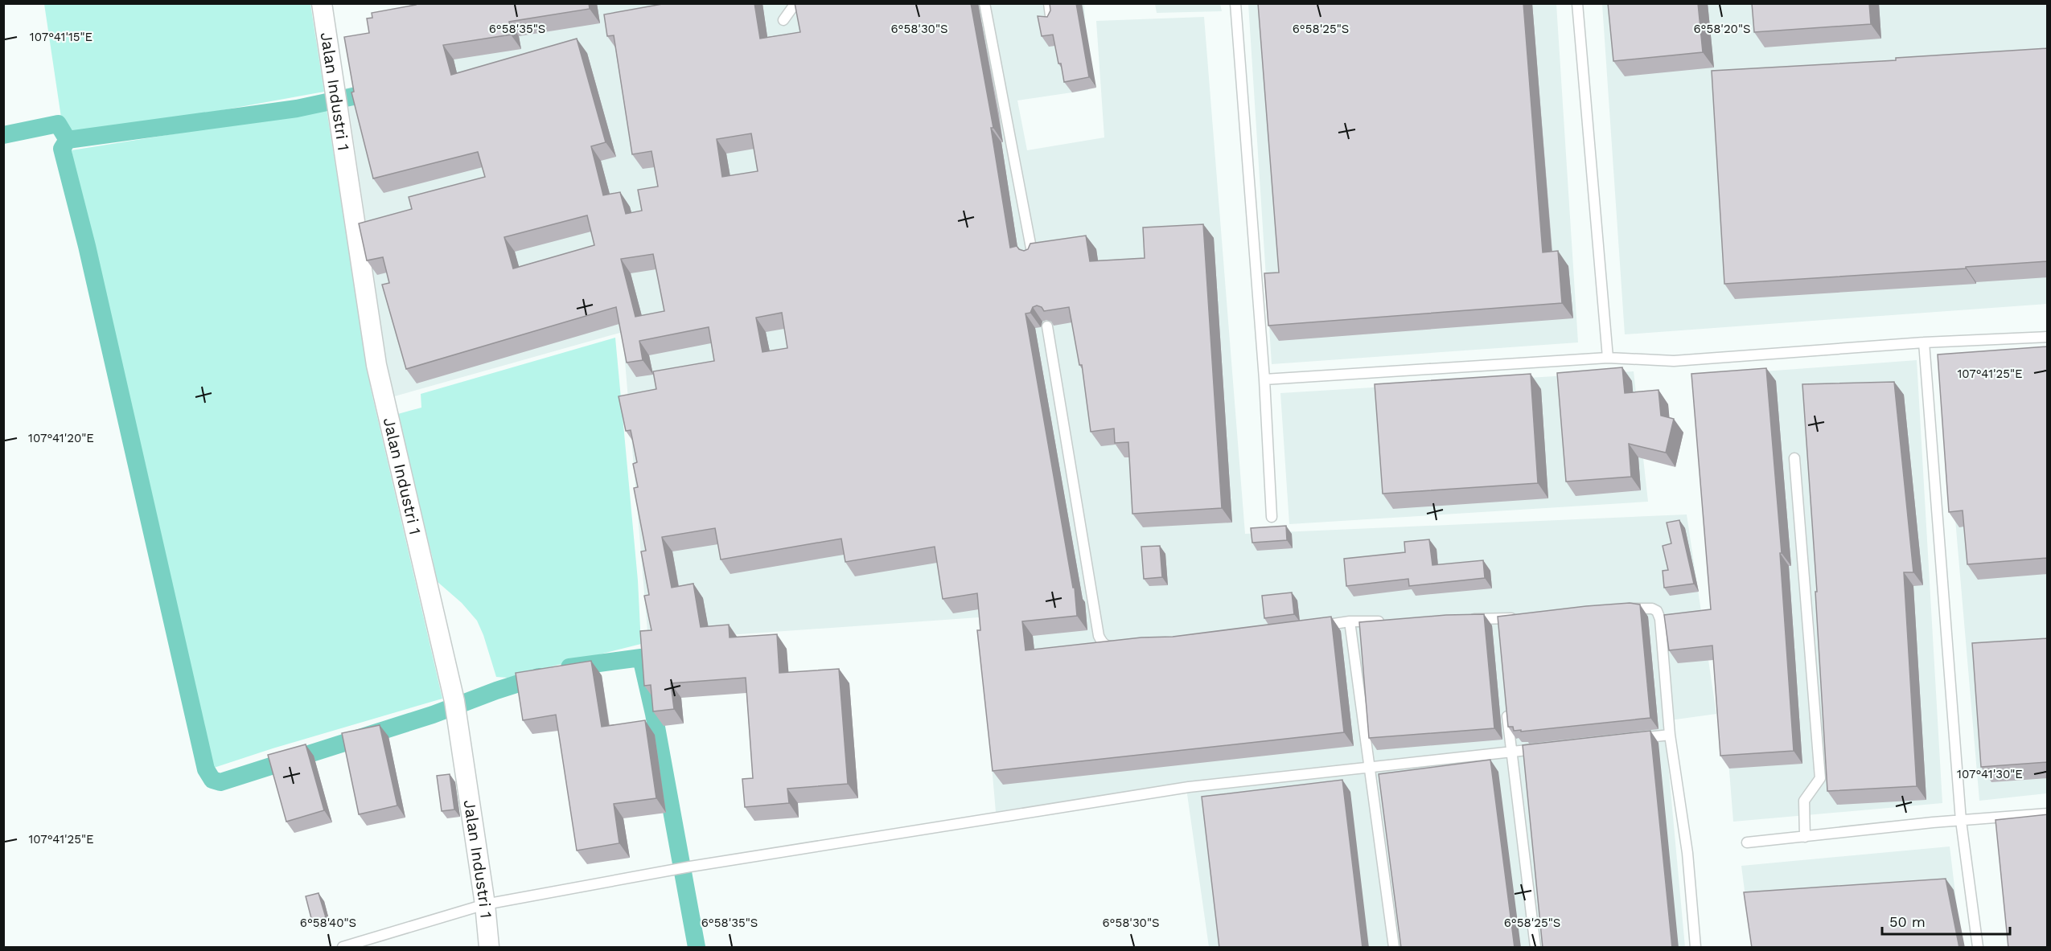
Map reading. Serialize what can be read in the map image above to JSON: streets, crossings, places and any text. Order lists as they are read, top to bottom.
{
  "streets": {
    "street": ["Jalan Industri 1"]
  },
  "scale_bar": "50 m",
  "coordinates": [
    "6°58'35\"S",
    "6°58'30\"S",
    "6°58'25\"S",
    "6°58'20\"S",
    "107°41'15\"E",
    "107°41'25\"E",
    "107°41'20\"E",
    "107°41'30\"E",
    "6°58'40\"S"
  ]
}
